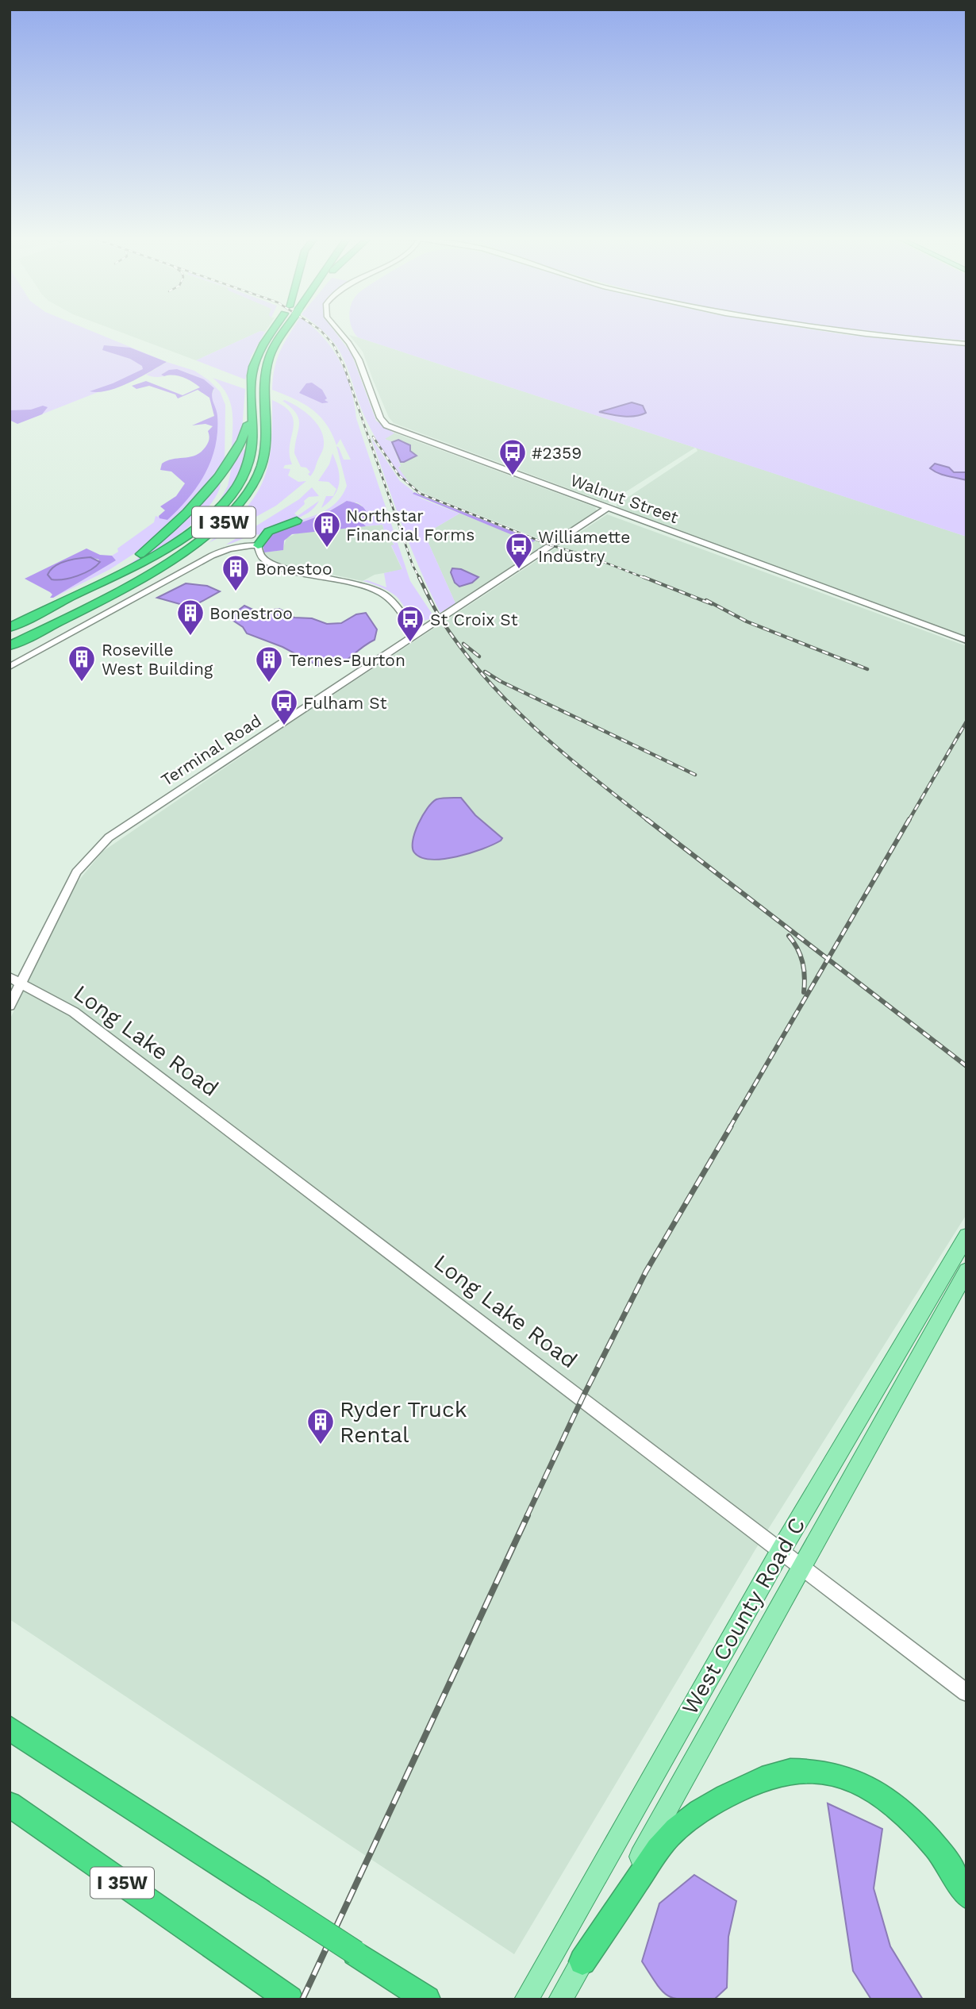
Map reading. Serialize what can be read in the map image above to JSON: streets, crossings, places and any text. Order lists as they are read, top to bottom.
{
  "streets": {
    "highway": ["I 35W"],
    "main road": ["West County Road C"],
    "street": ["Walnut Street", "Terminal Road", "Long Lake Road"]
  },
  "crossings": [
    ["Walnut Street", "Terminal Road"],
    ["Terminal Road", "Long Lake Road"],
    ["Long Lake Road", "West County Road C"]
  ],
  "places": {
    "bus stop": [
      "#2359",
      "Williamette Industry",
      "St Croix St",
      "Fulham St"
    ],
    "building": [
      "Northstar Financial Forms",
      "Bonestoo",
      "Bonestroo",
      "Roseville West Building",
      "Ternes-Burton",
      "Ryder Truck Rental"
    ]
  }
}
